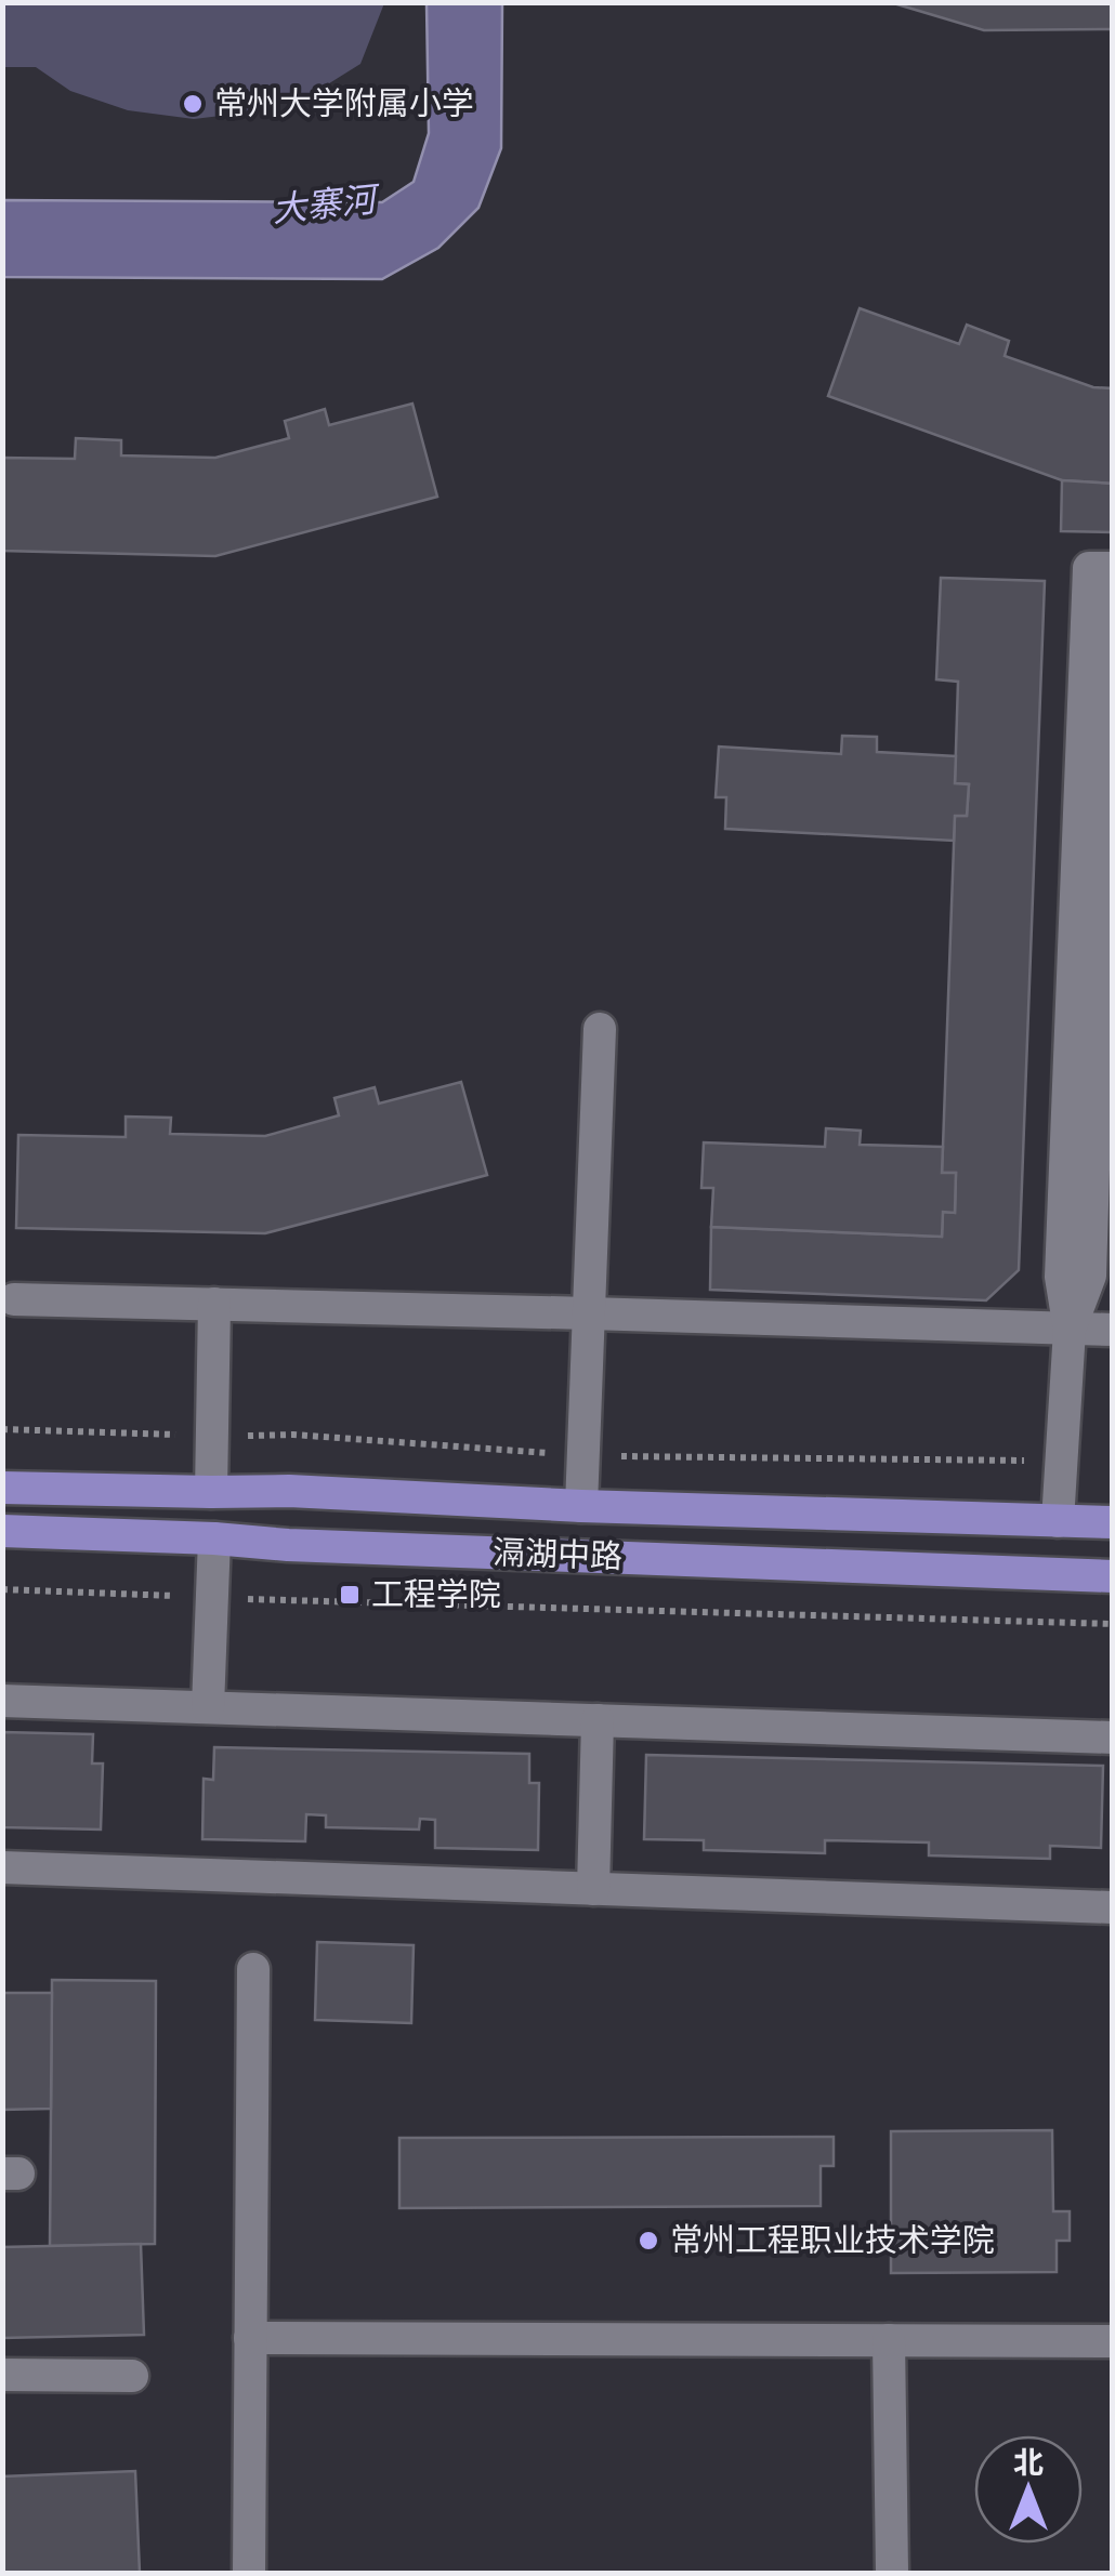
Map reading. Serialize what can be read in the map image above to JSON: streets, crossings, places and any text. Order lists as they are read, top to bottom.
{
  "streets": {
    "main road": ["滆湖中路"]
  },
  "water": ["大寨河"],
  "places": {
    "other": ["常州大学附属小学", "常州工程职业技术学院"],
    "transit": ["工程学院"]
  },
  "north": "top"
}
